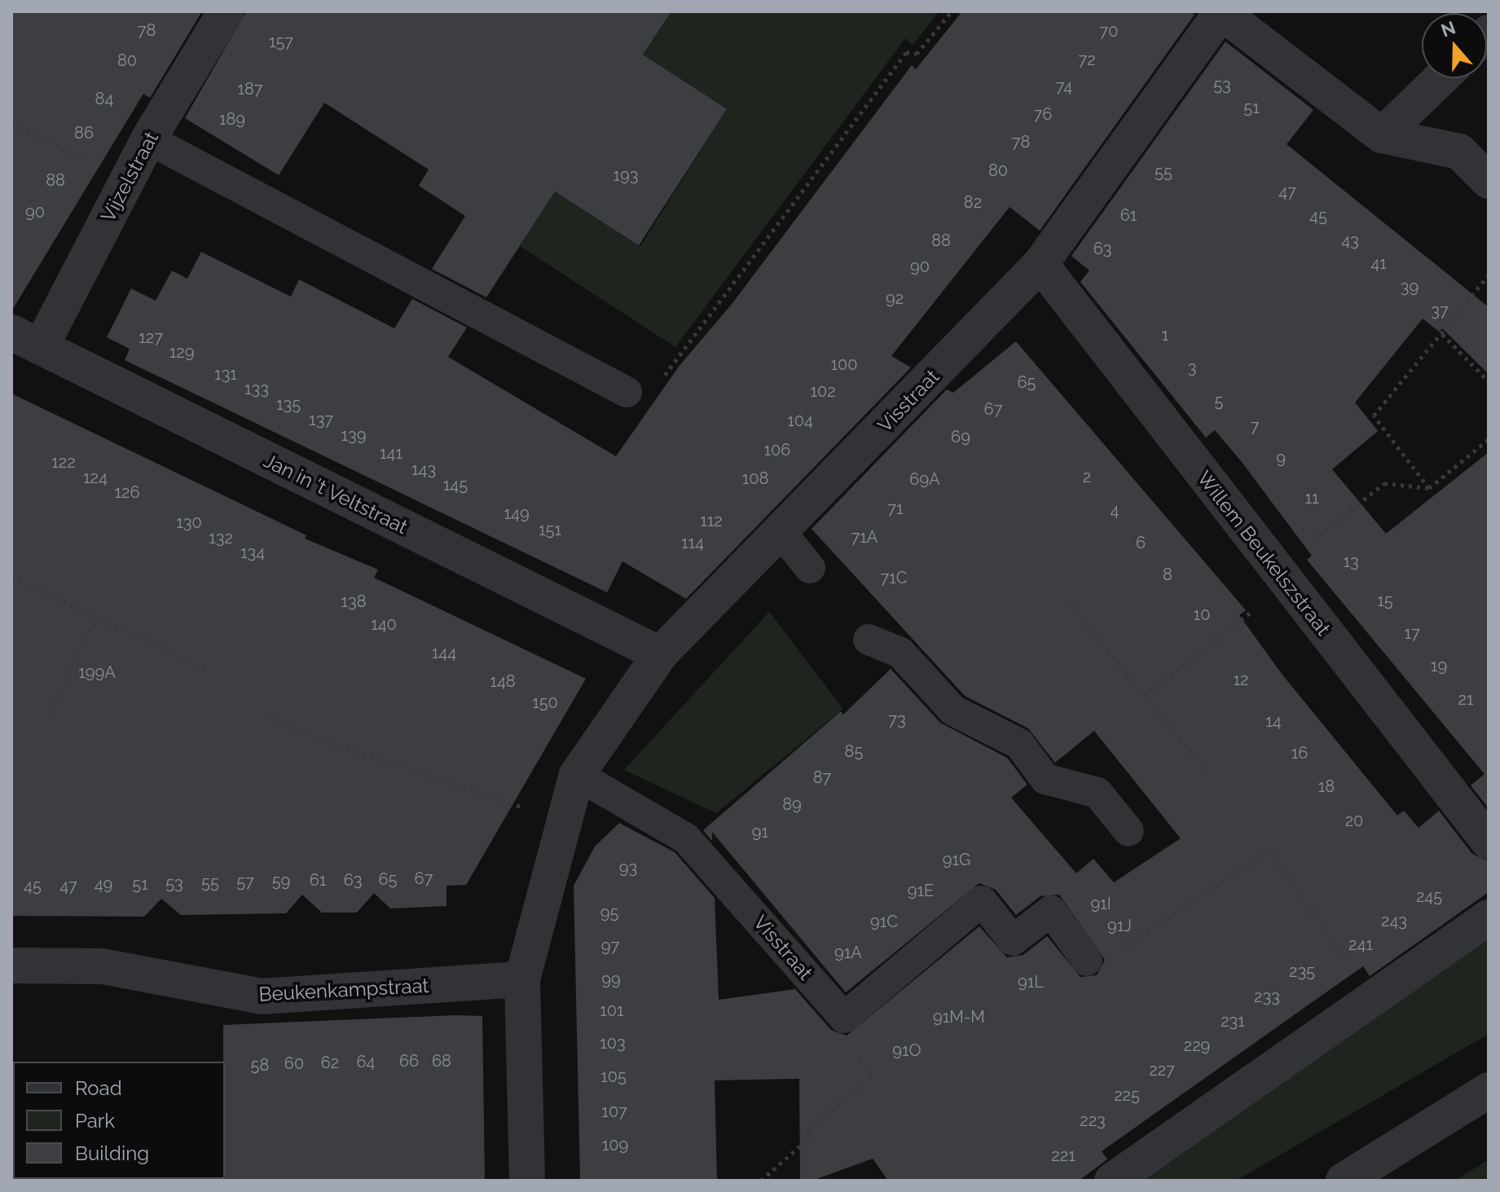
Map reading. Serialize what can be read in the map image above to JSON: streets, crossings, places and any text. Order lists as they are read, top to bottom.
{
  "streets": {
    "street": [
      "Vijzelstraat",
      "Visstraat",
      "Jan in 't Veltstraat",
      "Willem Beukelszstraat",
      "Beukenkampstraat"
    ]
  },
  "crossings": [
    ["Vijzelstraat", "Jan in 't Veltstraat"],
    ["Visstraat", "Jan in 't Veltstraat"],
    ["Visstraat", "Willem Beukelszstraat"],
    ["Visstraat", "Beukenkampstraat"]
  ],
  "house_numbers": [
    "78",
    "70",
    "157",
    "72",
    "80",
    "53",
    "74",
    "187",
    "84",
    "51",
    "76",
    "189",
    "86",
    "78",
    "80",
    "55",
    "193",
    "88",
    "47",
    "82",
    "90",
    "61",
    "45",
    "88",
    "43",
    "63",
    "41",
    "90",
    "39",
    "92",
    "37",
    "1",
    "127",
    "129",
    "100",
    "3",
    "131",
    "65",
    "133",
    "102",
    "5",
    "135",
    "67",
    "137",
    "104",
    "7",
    "139",
    "69",
    "106",
    "141",
    "9",
    "122",
    "143",
    "2",
    "124",
    "108",
    "69A",
    "145",
    "126",
    "11",
    "71",
    "4",
    "149",
    "112",
    "130",
    "151",
    "71A",
    "132",
    "114",
    "6",
    "134",
    "13",
    "8",
    "71C",
    "15",
    "138",
    "10",
    "140",
    "17",
    "144",
    "19",
    "199A",
    "12",
    "148",
    "21",
    "150",
    "73",
    "14",
    "85",
    "16",
    "87",
    "18",
    "89",
    "20",
    "91",
    "91G",
    "93",
    "67",
    "65",
    "61",
    "63",
    "59",
    "57",
    "55",
    "53",
    "49",
    "51",
    "45",
    "47",
    "91E",
    "245",
    "91I",
    "95",
    "243",
    "91C",
    "91J",
    "241",
    "97",
    "91A",
    "235",
    "99",
    "91L",
    "233",
    "101",
    "91M-M",
    "231",
    "103",
    "229",
    "91O",
    "66",
    "68",
    "64",
    "62",
    "60",
    "58",
    "227",
    "105",
    "225",
    "107",
    "223",
    "109",
    "221"
  ],
  "legend": ["Road", "Park", "Building"],
  "north": "top"
}
